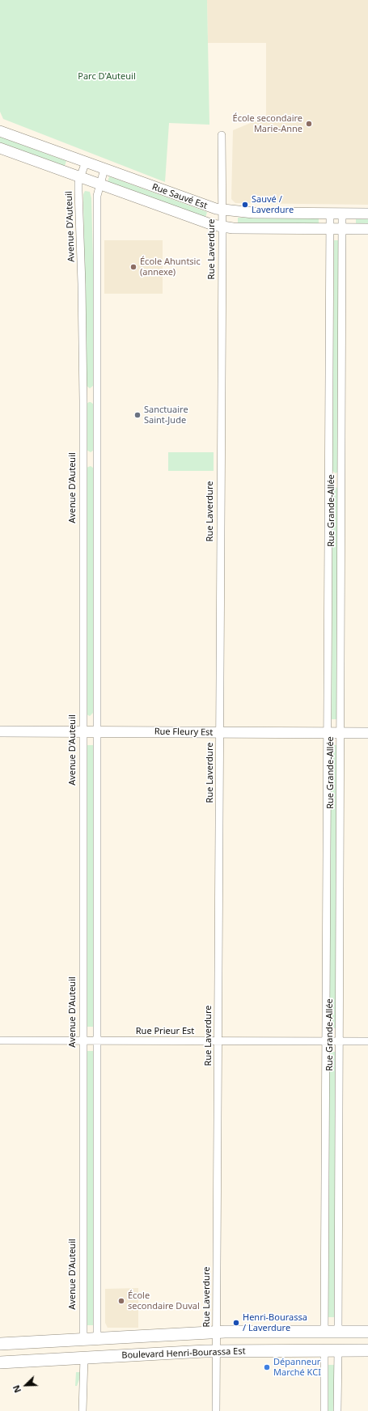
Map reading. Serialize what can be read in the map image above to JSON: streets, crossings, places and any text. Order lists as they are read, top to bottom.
{
  "streets": {
    "main road": ["Rue Sauvé Est", "Rue Fleury Est", "Boulevard Henri-Bourassa Est"],
    "street": [
      "Avenue D'Auteuil",
      "Rue Laverdure",
      "Rue Grande-Allée",
      "Rue Prieur Est"
    ]
  },
  "crossings": [
    ["Rue Sauvé Est", "Avenue D'Auteuil"],
    ["Rue Sauvé Est", "Rue Laverdure"],
    ["Rue Sauvé Est", "Rue Grande-Allée"],
    ["Avenue D'Auteuil", "Rue Fleury Est"],
    ["Avenue D'Auteuil", "Rue Prieur Est"],
    ["Avenue D'Auteuil", "Boulevard Henri-Bourassa Est"],
    ["Rue Laverdure", "Rue Fleury Est"],
    ["Rue Laverdure", "Rue Prieur Est"],
    ["Rue Laverdure", "Boulevard Henri-Bourassa Est"],
    ["Rue Grande-Allée", "Rue Fleury Est"],
    ["Rue Grande-Allée", "Rue Prieur Est"],
    ["Rue Grande-Allée", "Boulevard Henri-Bourassa Est"]
  ],
  "parks": ["Parc D'Auteuil"],
  "places": [
    "École secondaire Marie-Anne",
    "Sauvé / Laverdure",
    "École Ahuntsic (annexe)",
    "Sanctuaire Saint-Jude",
    "École secondaire Duval",
    "Henri-Bourassa / Laverdure",
    "Dépanneur Marché KCI"
  ],
  "north": "bottom left"
}
